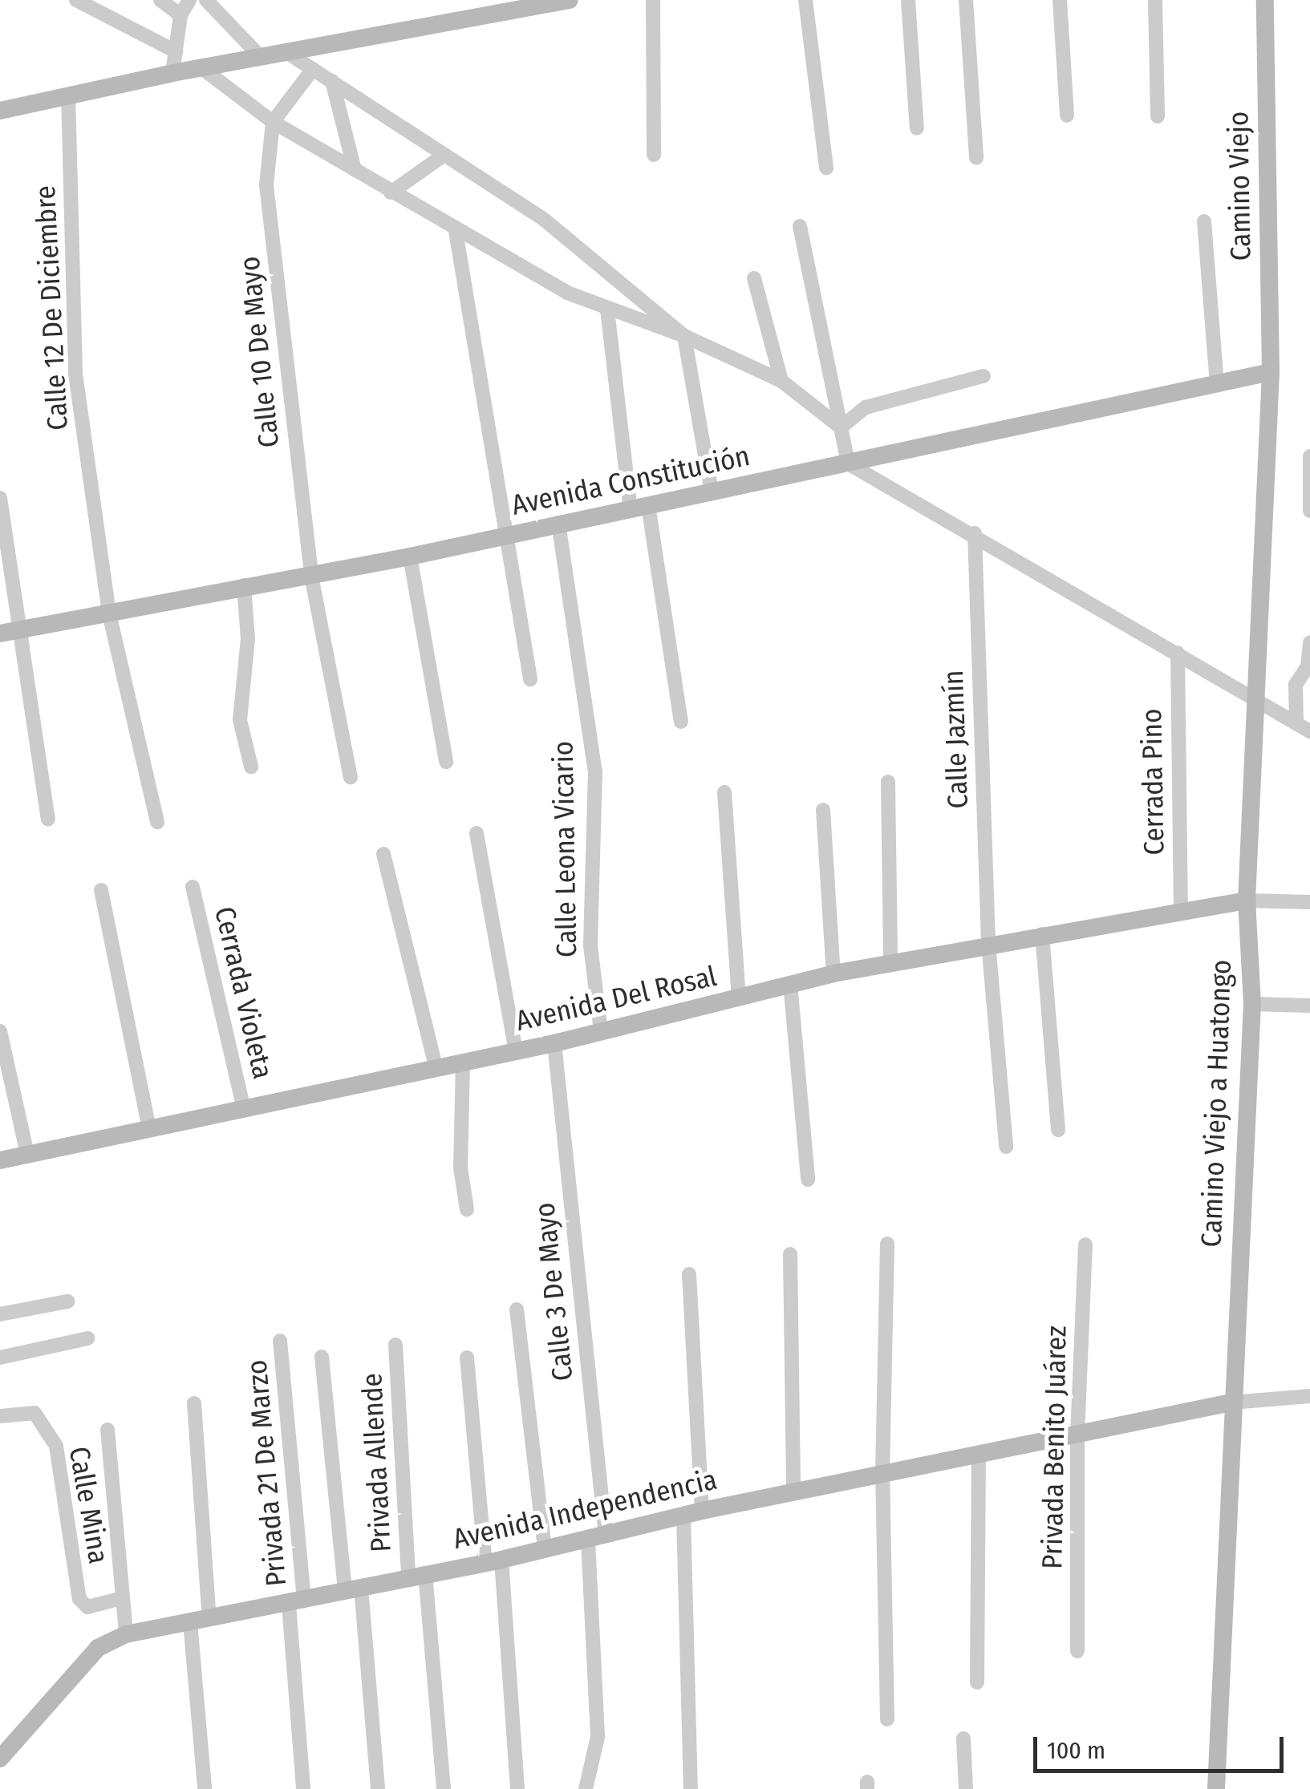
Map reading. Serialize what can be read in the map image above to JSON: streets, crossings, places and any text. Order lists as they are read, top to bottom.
{
  "streets": {
    "main road": [
      "Camino Viejo",
      "Avenida Constitución",
      "Avenida Del Rosal",
      "Camino Viejo a Huatongo",
      "Avenida Independencia"
    ],
    "street": [
      "Calle 12 De Diciembre",
      "Calle 10 De Mayo",
      "Calle Jazmín",
      "Cerrada Pino",
      "Calle Leona Vicario",
      "Cerrada Violeta",
      "Calle 3 De Mayo",
      "Privada Benito Juárez",
      "Privada Allende",
      "Privada 21 De Marzo",
      "Calle Mina"
    ]
  },
  "crossings": [
    ["Camino Viejo", "Avenida Constitución"],
    ["Camino Viejo", "Camino Viejo a Huatongo"],
    ["Calle 12 De Diciembre", "Avenida Constitución"],
    ["Calle 10 De Mayo", "Avenida Constitución"],
    ["Avenida Constitución", "Calle Leona Vicario"],
    ["Avenida Constitución", "Camino Viejo a Huatongo"],
    ["Calle Jazmín", "Avenida Del Rosal"],
    ["Cerrada Pino", "Avenida Del Rosal"],
    ["Calle Leona Vicario", "Avenida Del Rosal"],
    ["Cerrada Violeta", "Avenida Del Rosal"],
    ["Avenida Del Rosal", "Camino Viejo a Huatongo"],
    ["Avenida Del Rosal", "Calle 3 De Mayo"],
    ["Camino Viejo a Huatongo", "Avenida Independencia"],
    ["Calle 3 De Mayo", "Avenida Independencia"],
    ["Privada Benito Juárez", "Avenida Independencia"],
    ["Privada Allende", "Avenida Independencia"],
    ["Privada 21 De Marzo", "Avenida Independencia"]
  ],
  "scale_bar": "100 m"
}
